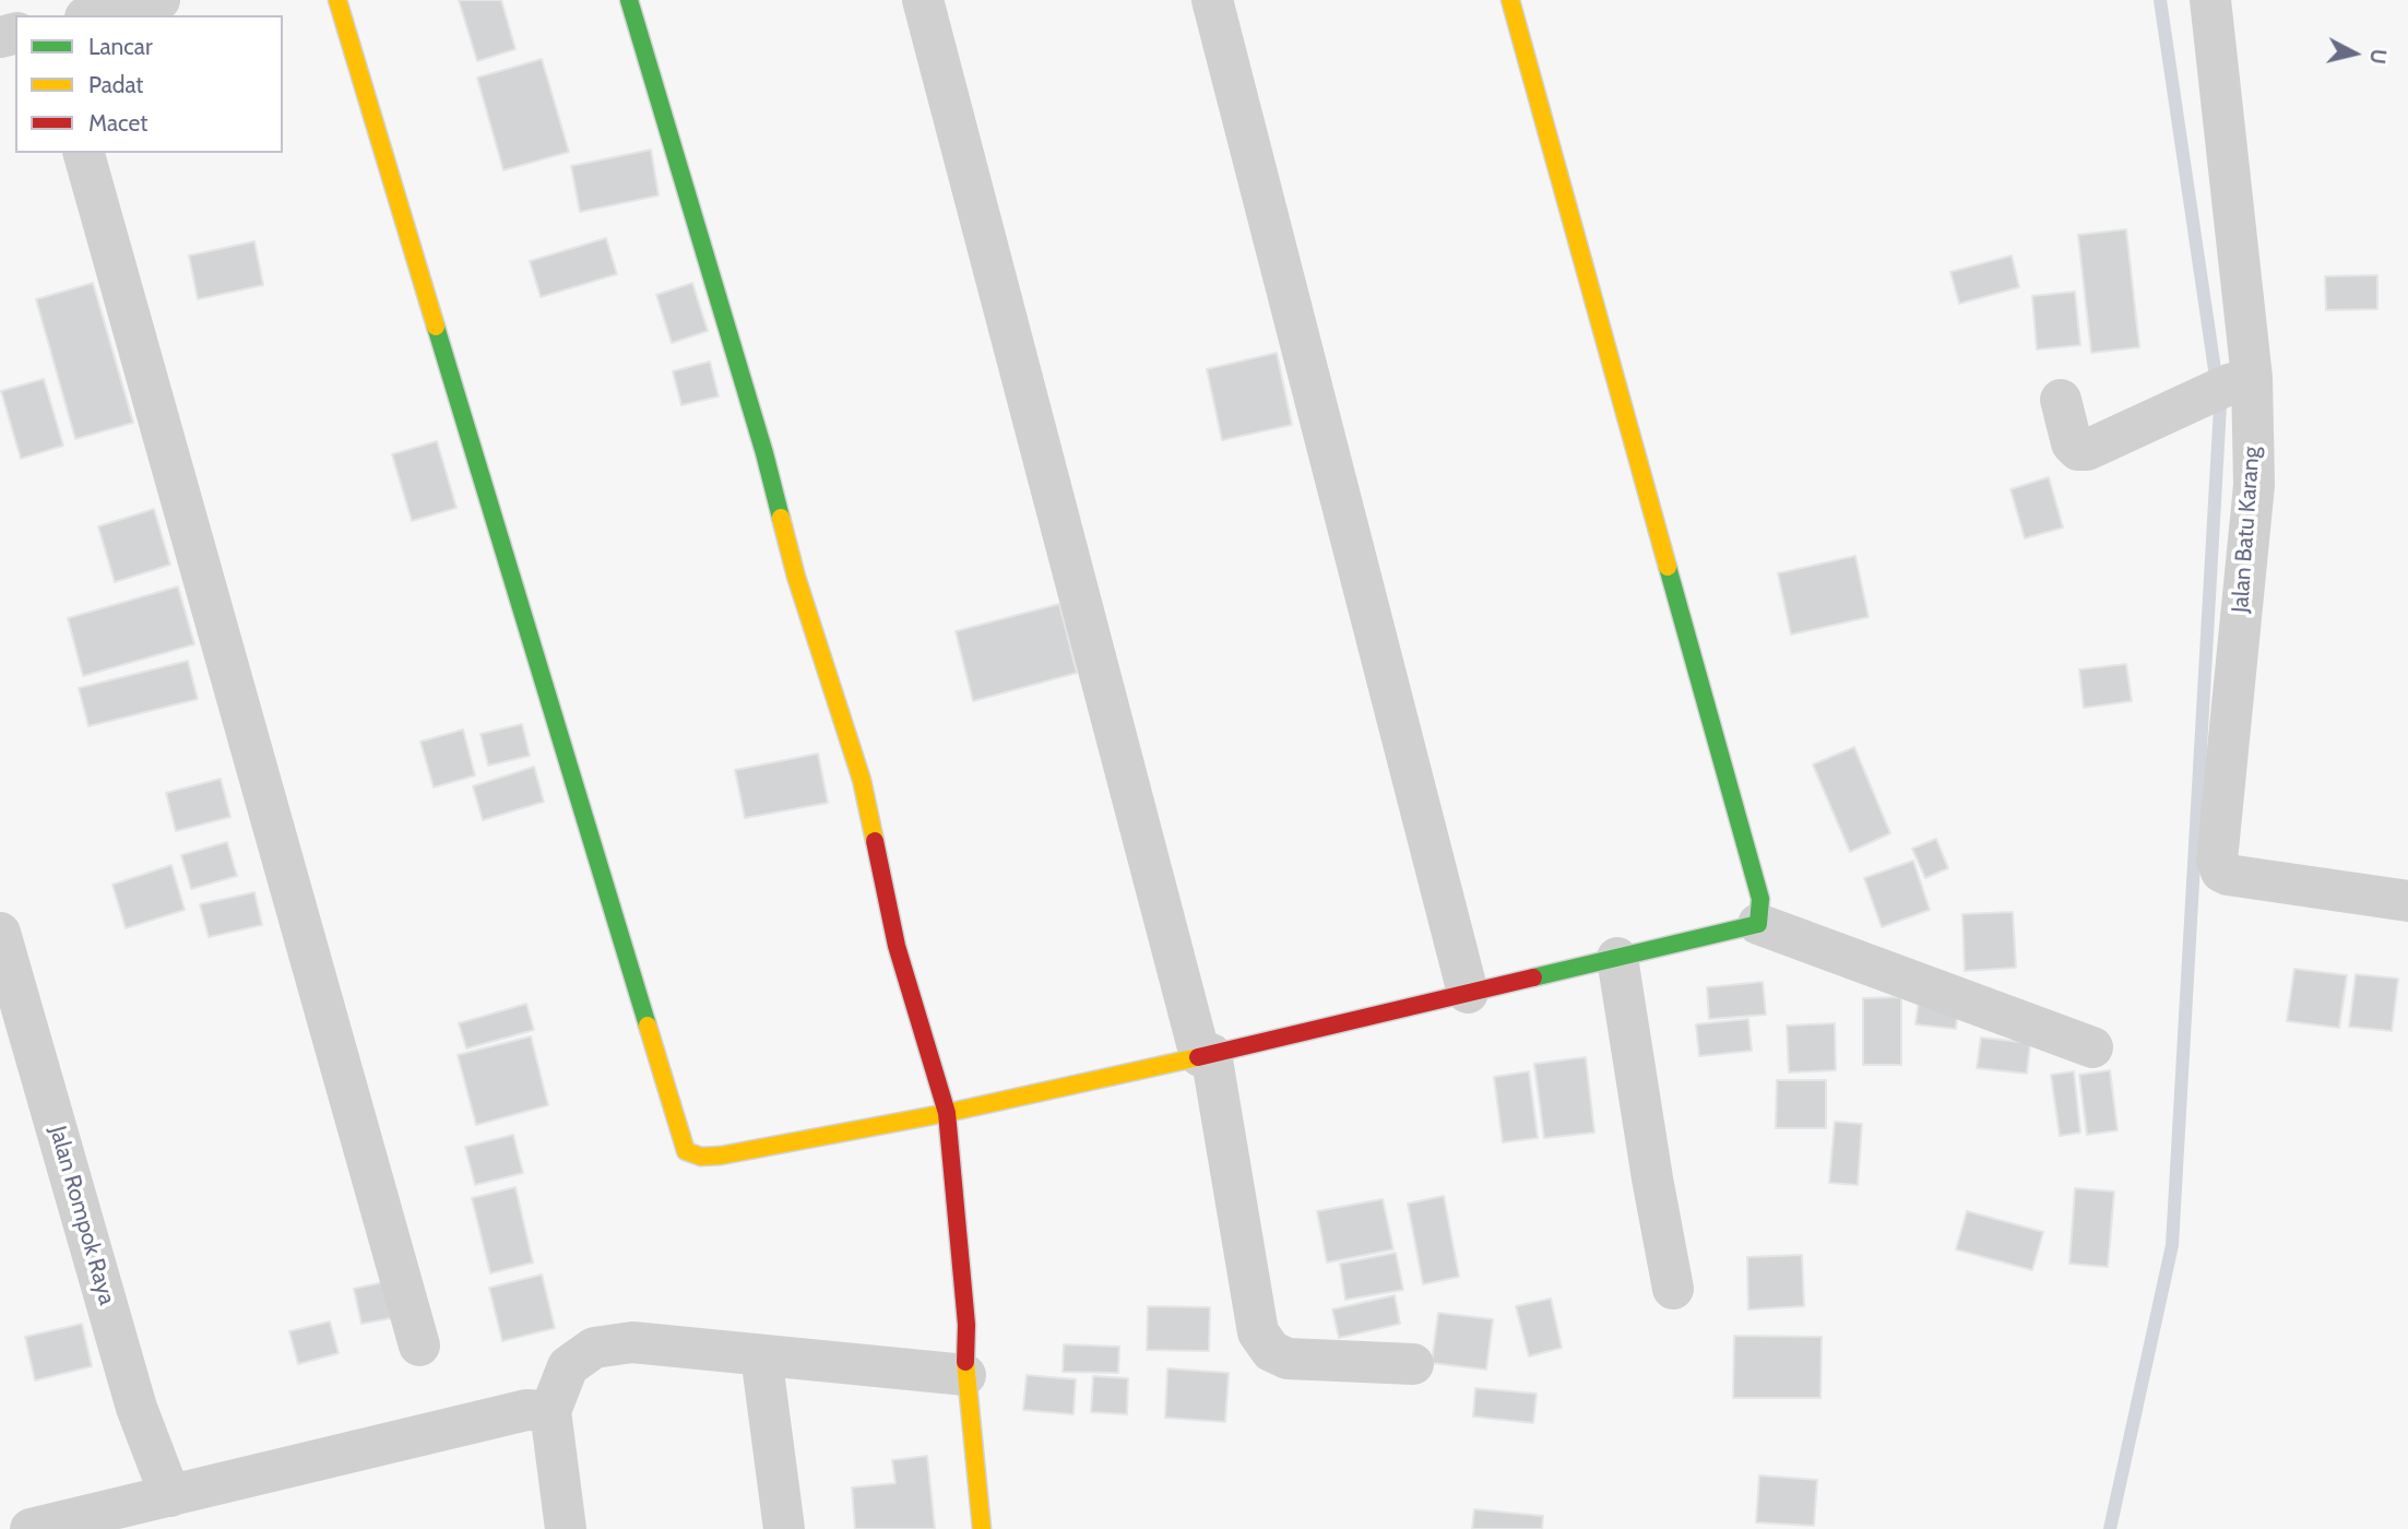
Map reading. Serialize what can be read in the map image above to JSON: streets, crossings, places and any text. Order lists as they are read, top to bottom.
{
  "streets": {
    "street": ["Jalan Batu Karang", "Jalan Rompok Raya"]
  },
  "legend": ["Lancar", "Padat", "Macet"],
  "north": "right"
}
